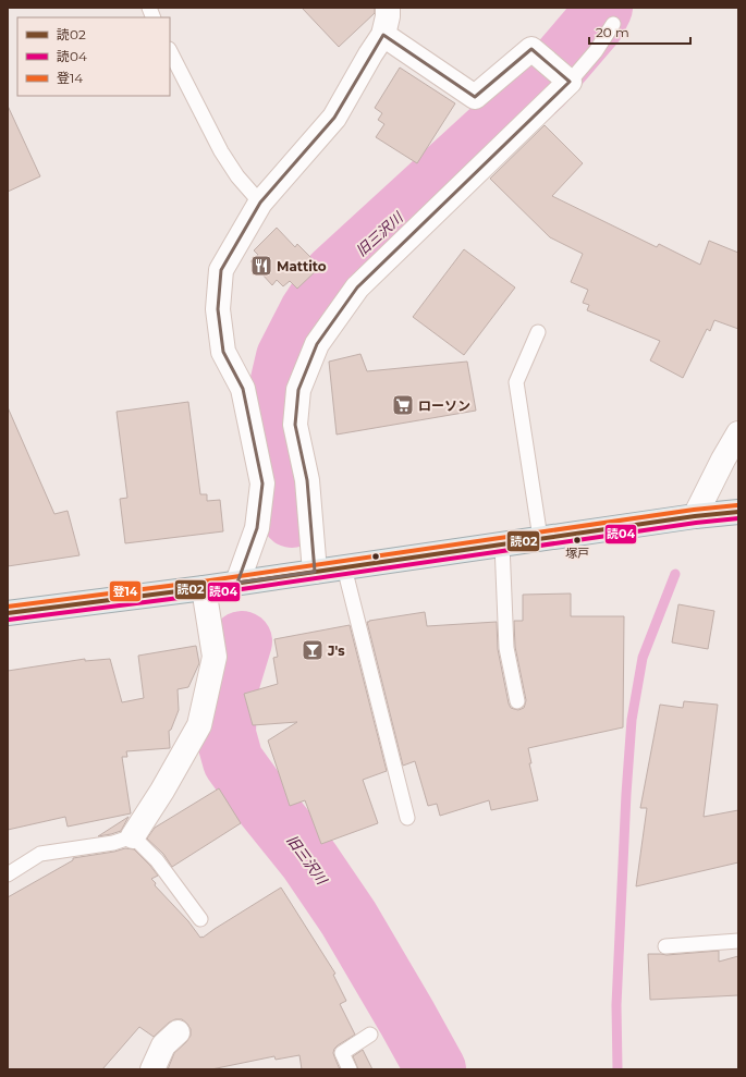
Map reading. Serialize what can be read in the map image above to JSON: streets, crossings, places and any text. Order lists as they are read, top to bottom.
{
  "water": ["旧三沢川"],
  "places": {
    "restaurant": ["Mattito"],
    "supermarket": ["ローソン"],
    "other": ["塚戸"],
    "bar": ["J's"]
  },
  "lines": ["transit line 登14", "transit line 読02", "transit line 読04"],
  "legend": ["読02", "読04", "登14"],
  "scale_bar": "20 m"
}
